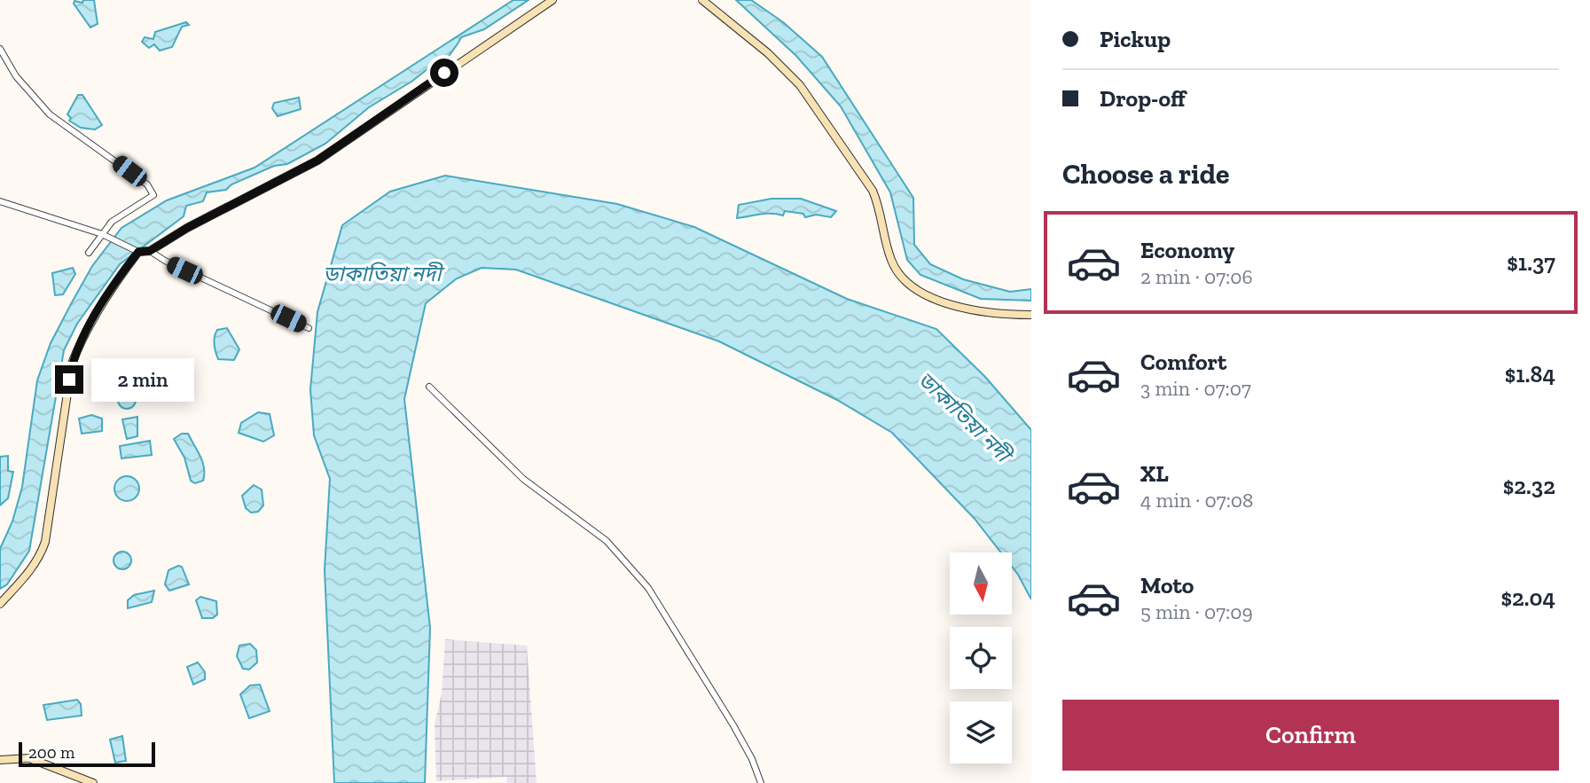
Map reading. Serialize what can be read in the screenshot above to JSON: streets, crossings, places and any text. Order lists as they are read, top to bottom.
{
  "water": ["ডাকাতিয়া নদী"],
  "scale_bar": "200 m",
  "north": "bottom",
  "page": {
    "banner": ["Pickup", "Drop-off"],
    "heading": "Choose a ride",
    "list": [
      {
        "name": "Economy",
        "note": "2 min · 07:06",
        "value": "$1.37"
      },
      {
        "name": "Comfort",
        "note": "3 min · 07:07",
        "value": "$1.84"
      },
      {
        "name": "XL",
        "note": "4 min · 07:08",
        "value": "$2.32"
      },
      {
        "name": "Moto",
        "note": "5 min · 07:09",
        "value": "$2.04"
      }
    ],
    "bubble": "2 min",
    "buttons": "Confirm",
    "scale": "200 m"
  }
}
